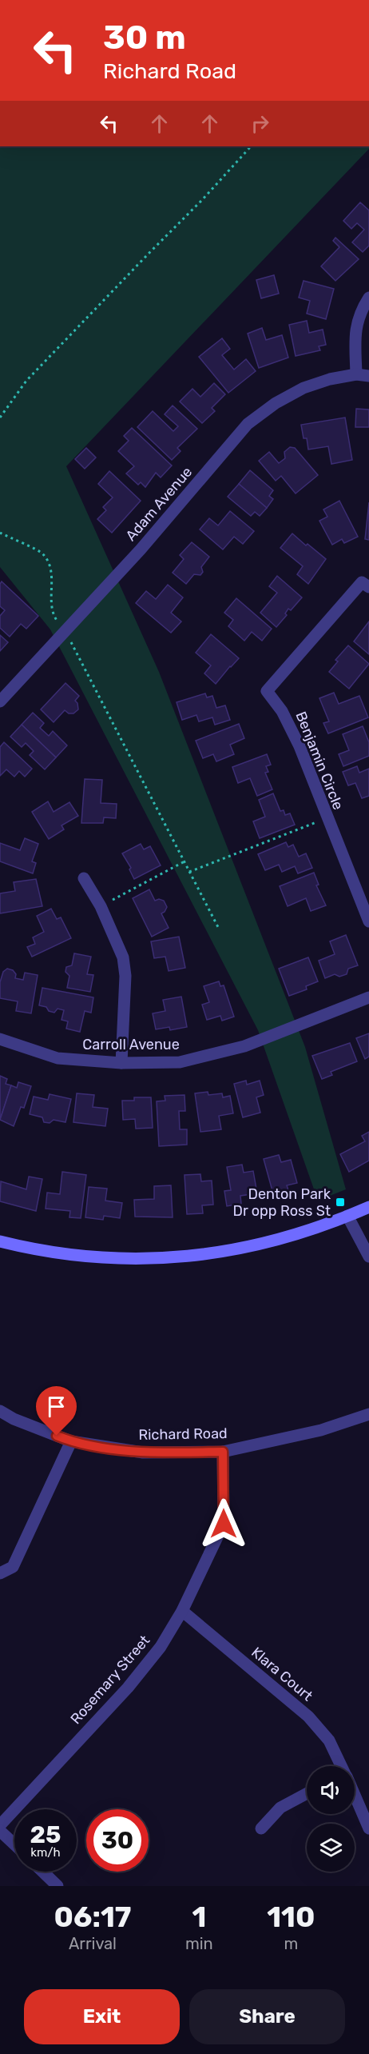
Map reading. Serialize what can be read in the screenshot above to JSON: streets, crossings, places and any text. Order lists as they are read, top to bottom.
{
  "streets": {
    "street": [
      "Adam Avenue",
      "Benjamin Circle",
      "Carroll Avenue",
      "Richard Road",
      "Klara Court",
      "Rosemary Street"
    ]
  },
  "crossings": [
    ["Richard Road", "Rosemary Street"],
    ["Klara Court", "Rosemary Street"]
  ],
  "places": {
    "transit": ["Denton Park Dr opp Ross St"]
  },
  "page": {
    "turn": ["30 m", "Richard Road"],
    "speed": "25 km/h",
    "limit": "30",
    "eta": [
      "06:17",
      "Arrival",
      "1",
      "min",
      "110",
      "m"
    ],
    "buttons": ["Exit", "Share"]
  }
}
